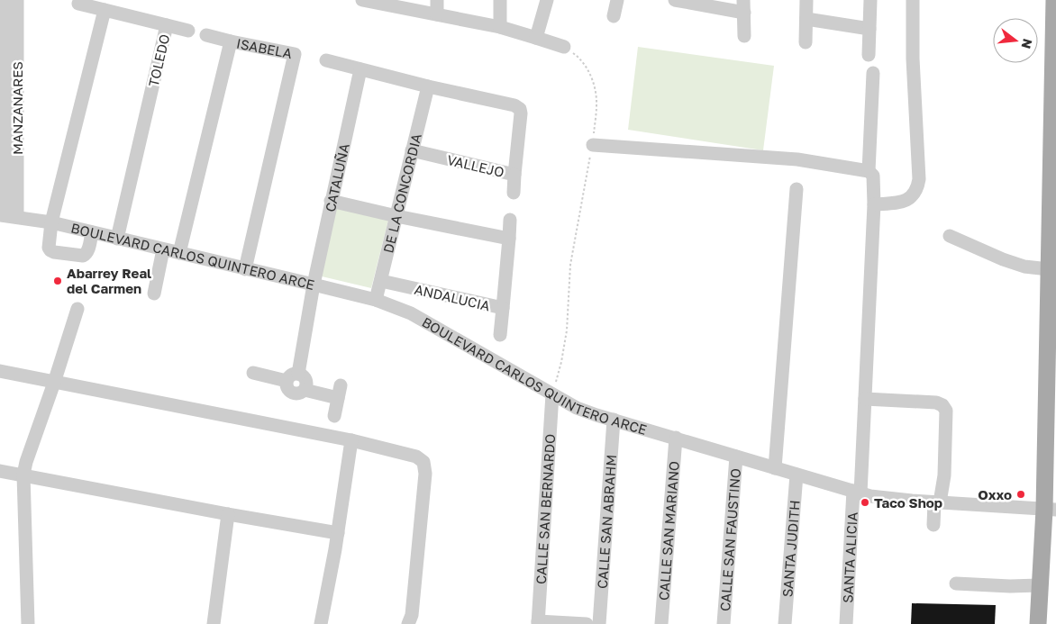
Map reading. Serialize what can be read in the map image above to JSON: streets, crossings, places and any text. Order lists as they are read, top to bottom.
{
  "streets": {
    "street": [
      "ISABELA",
      "TOLEDO",
      "MANZANARES",
      "VALLEJO",
      "CATALUÑA",
      "DE LA CONCORDIA",
      "BOULEVARD CARLOS QUINTERO ARCE",
      "ANDALUCIA",
      "CALLE SAN BERNARDO",
      "CALLE SAN ABRAHM",
      "CALLE SAN MARIANO",
      "CALLE SAN FAUSTINO",
      "SANTA JUDITH",
      "SANTA ALICIA"
    ]
  },
  "crossings": [
    ["ISABELA", "BOULEVARD CARLOS QUINTERO ARCE"],
    ["TOLEDO", "BOULEVARD CARLOS QUINTERO ARCE"],
    ["MANZANARES", "BOULEVARD CARLOS QUINTERO ARCE"],
    ["VALLEJO", "DE LA CONCORDIA"],
    ["CATALUÑA", "BOULEVARD CARLOS QUINTERO ARCE"],
    ["DE LA CONCORDIA", "BOULEVARD CARLOS QUINTERO ARCE"],
    ["DE LA CONCORDIA", "ANDALUCIA"],
    ["BOULEVARD CARLOS QUINTERO ARCE", "CALLE SAN BERNARDO"],
    ["BOULEVARD CARLOS QUINTERO ARCE", "CALLE SAN ABRAHM"],
    ["BOULEVARD CARLOS QUINTERO ARCE", "CALLE SAN MARIANO"],
    ["BOULEVARD CARLOS QUINTERO ARCE", "CALLE SAN FAUSTINO"],
    ["BOULEVARD CARLOS QUINTERO ARCE", "SANTA JUDITH"],
    ["BOULEVARD CARLOS QUINTERO ARCE", "SANTA ALICIA"]
  ],
  "places": ["Abarrey Real del Carmen", "Oxxo", "Taco Shop"],
  "north": "right"
}
